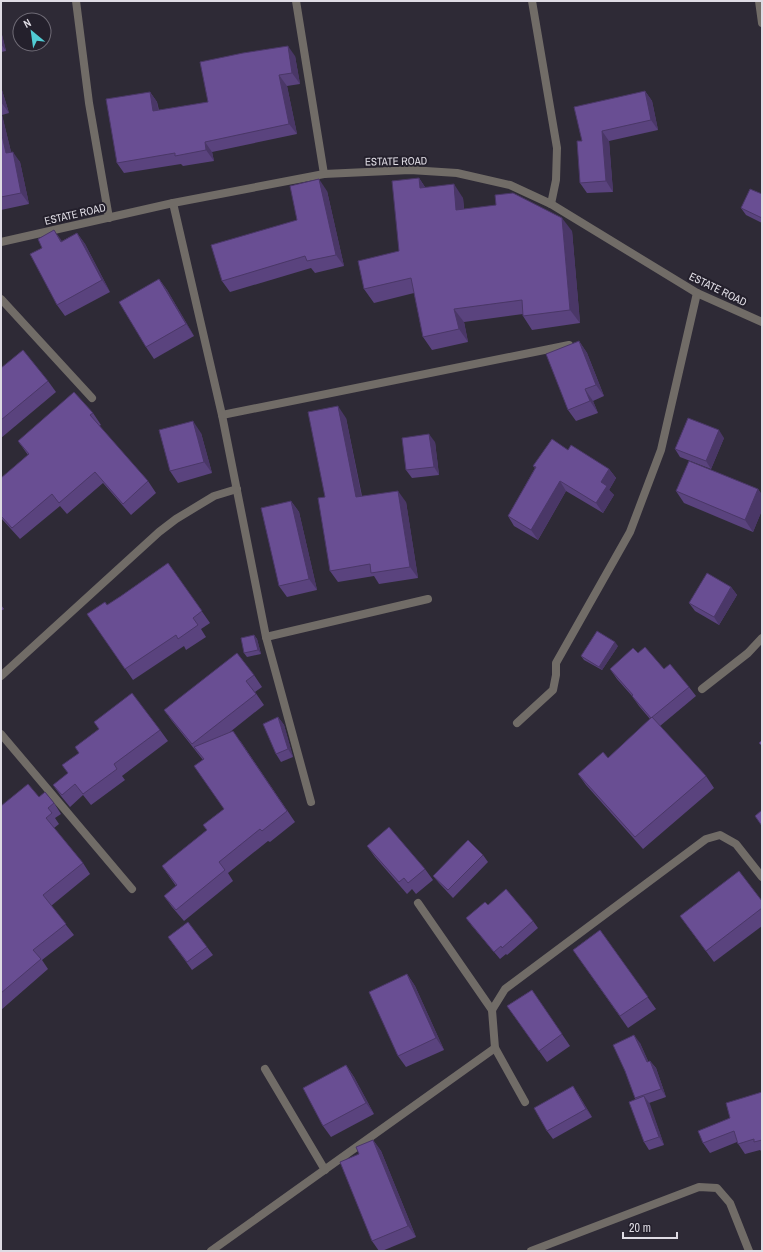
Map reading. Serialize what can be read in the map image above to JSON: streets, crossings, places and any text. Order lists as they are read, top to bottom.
{
  "streets": {
    "street": ["ESTATE ROAD"]
  },
  "scale_bar": "20 m",
  "north": "top left"
}
